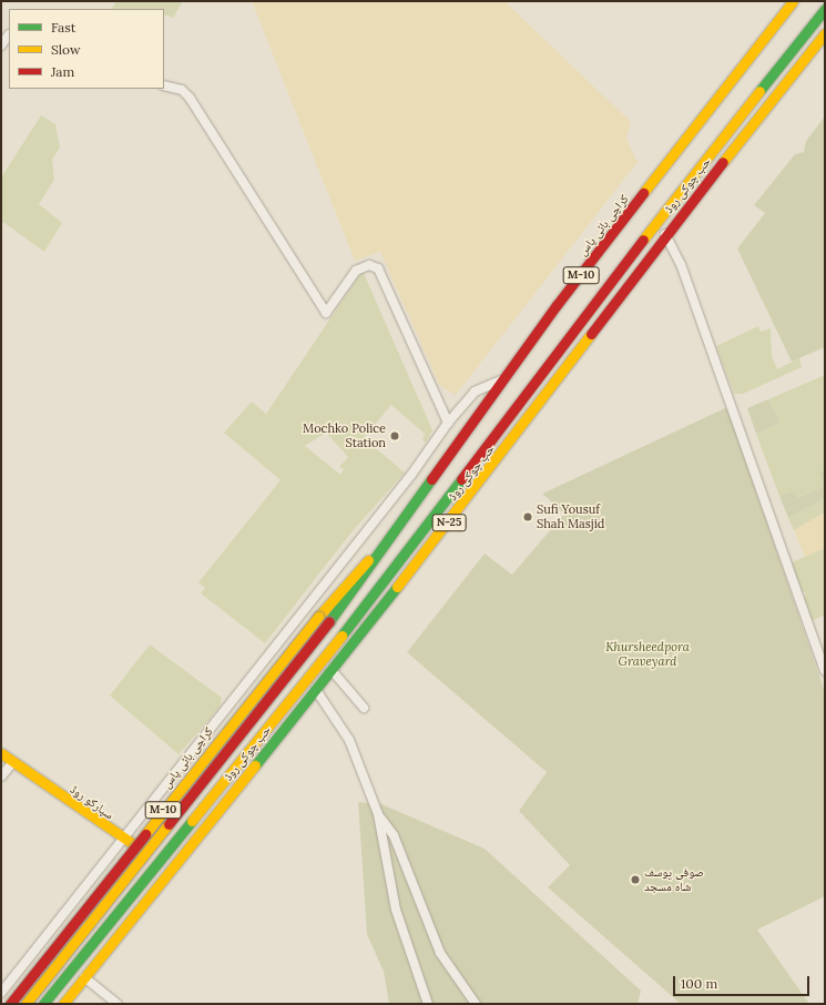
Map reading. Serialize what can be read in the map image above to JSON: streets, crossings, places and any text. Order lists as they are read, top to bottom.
{
  "streets": {
    "main road": [
      "حب چوکی روڈ",
      "کراچی بائی پاس",
      "M-10",
      "N-25",
      "سپارکو روڈ"
    ]
  },
  "crossings": [
    ["حب چوکی روڈ", "سپارکو روڈ"]
  ],
  "parks": ["Khursheedpora Graveyard"],
  "places": ["Mochko Police Station", "Sufi Yousuf Shah Masjid", "صوفی یوسف شاہ مسجد"],
  "legend": ["Fast", "Slow", "Jam"],
  "scale_bar": "100 m"
}
